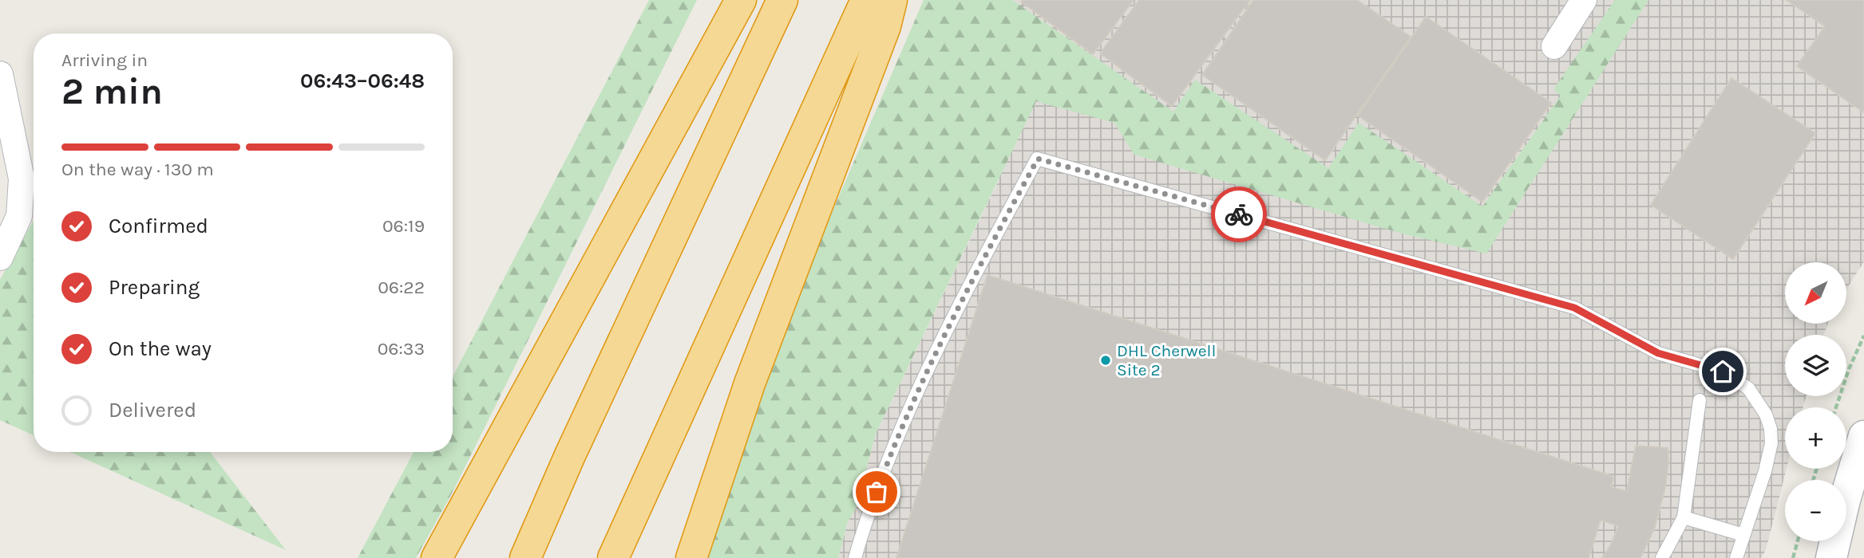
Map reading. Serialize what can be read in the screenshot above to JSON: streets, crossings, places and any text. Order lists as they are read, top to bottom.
{
  "places": ["DHL Cherwell Site 2"],
  "north": "bottom left",
  "page": {
    "heading": ["2 min", "Arriving in", "06:43–06:48"],
    "bar": "On the way · 130 m",
    "list": [
      ["Confirmed", "06:19"],
      ["Preparing", "06:22"],
      ["On the way", "06:33"],
      "Delivered"
    ],
    "map_buttons": ["+", "−"]
  }
}
